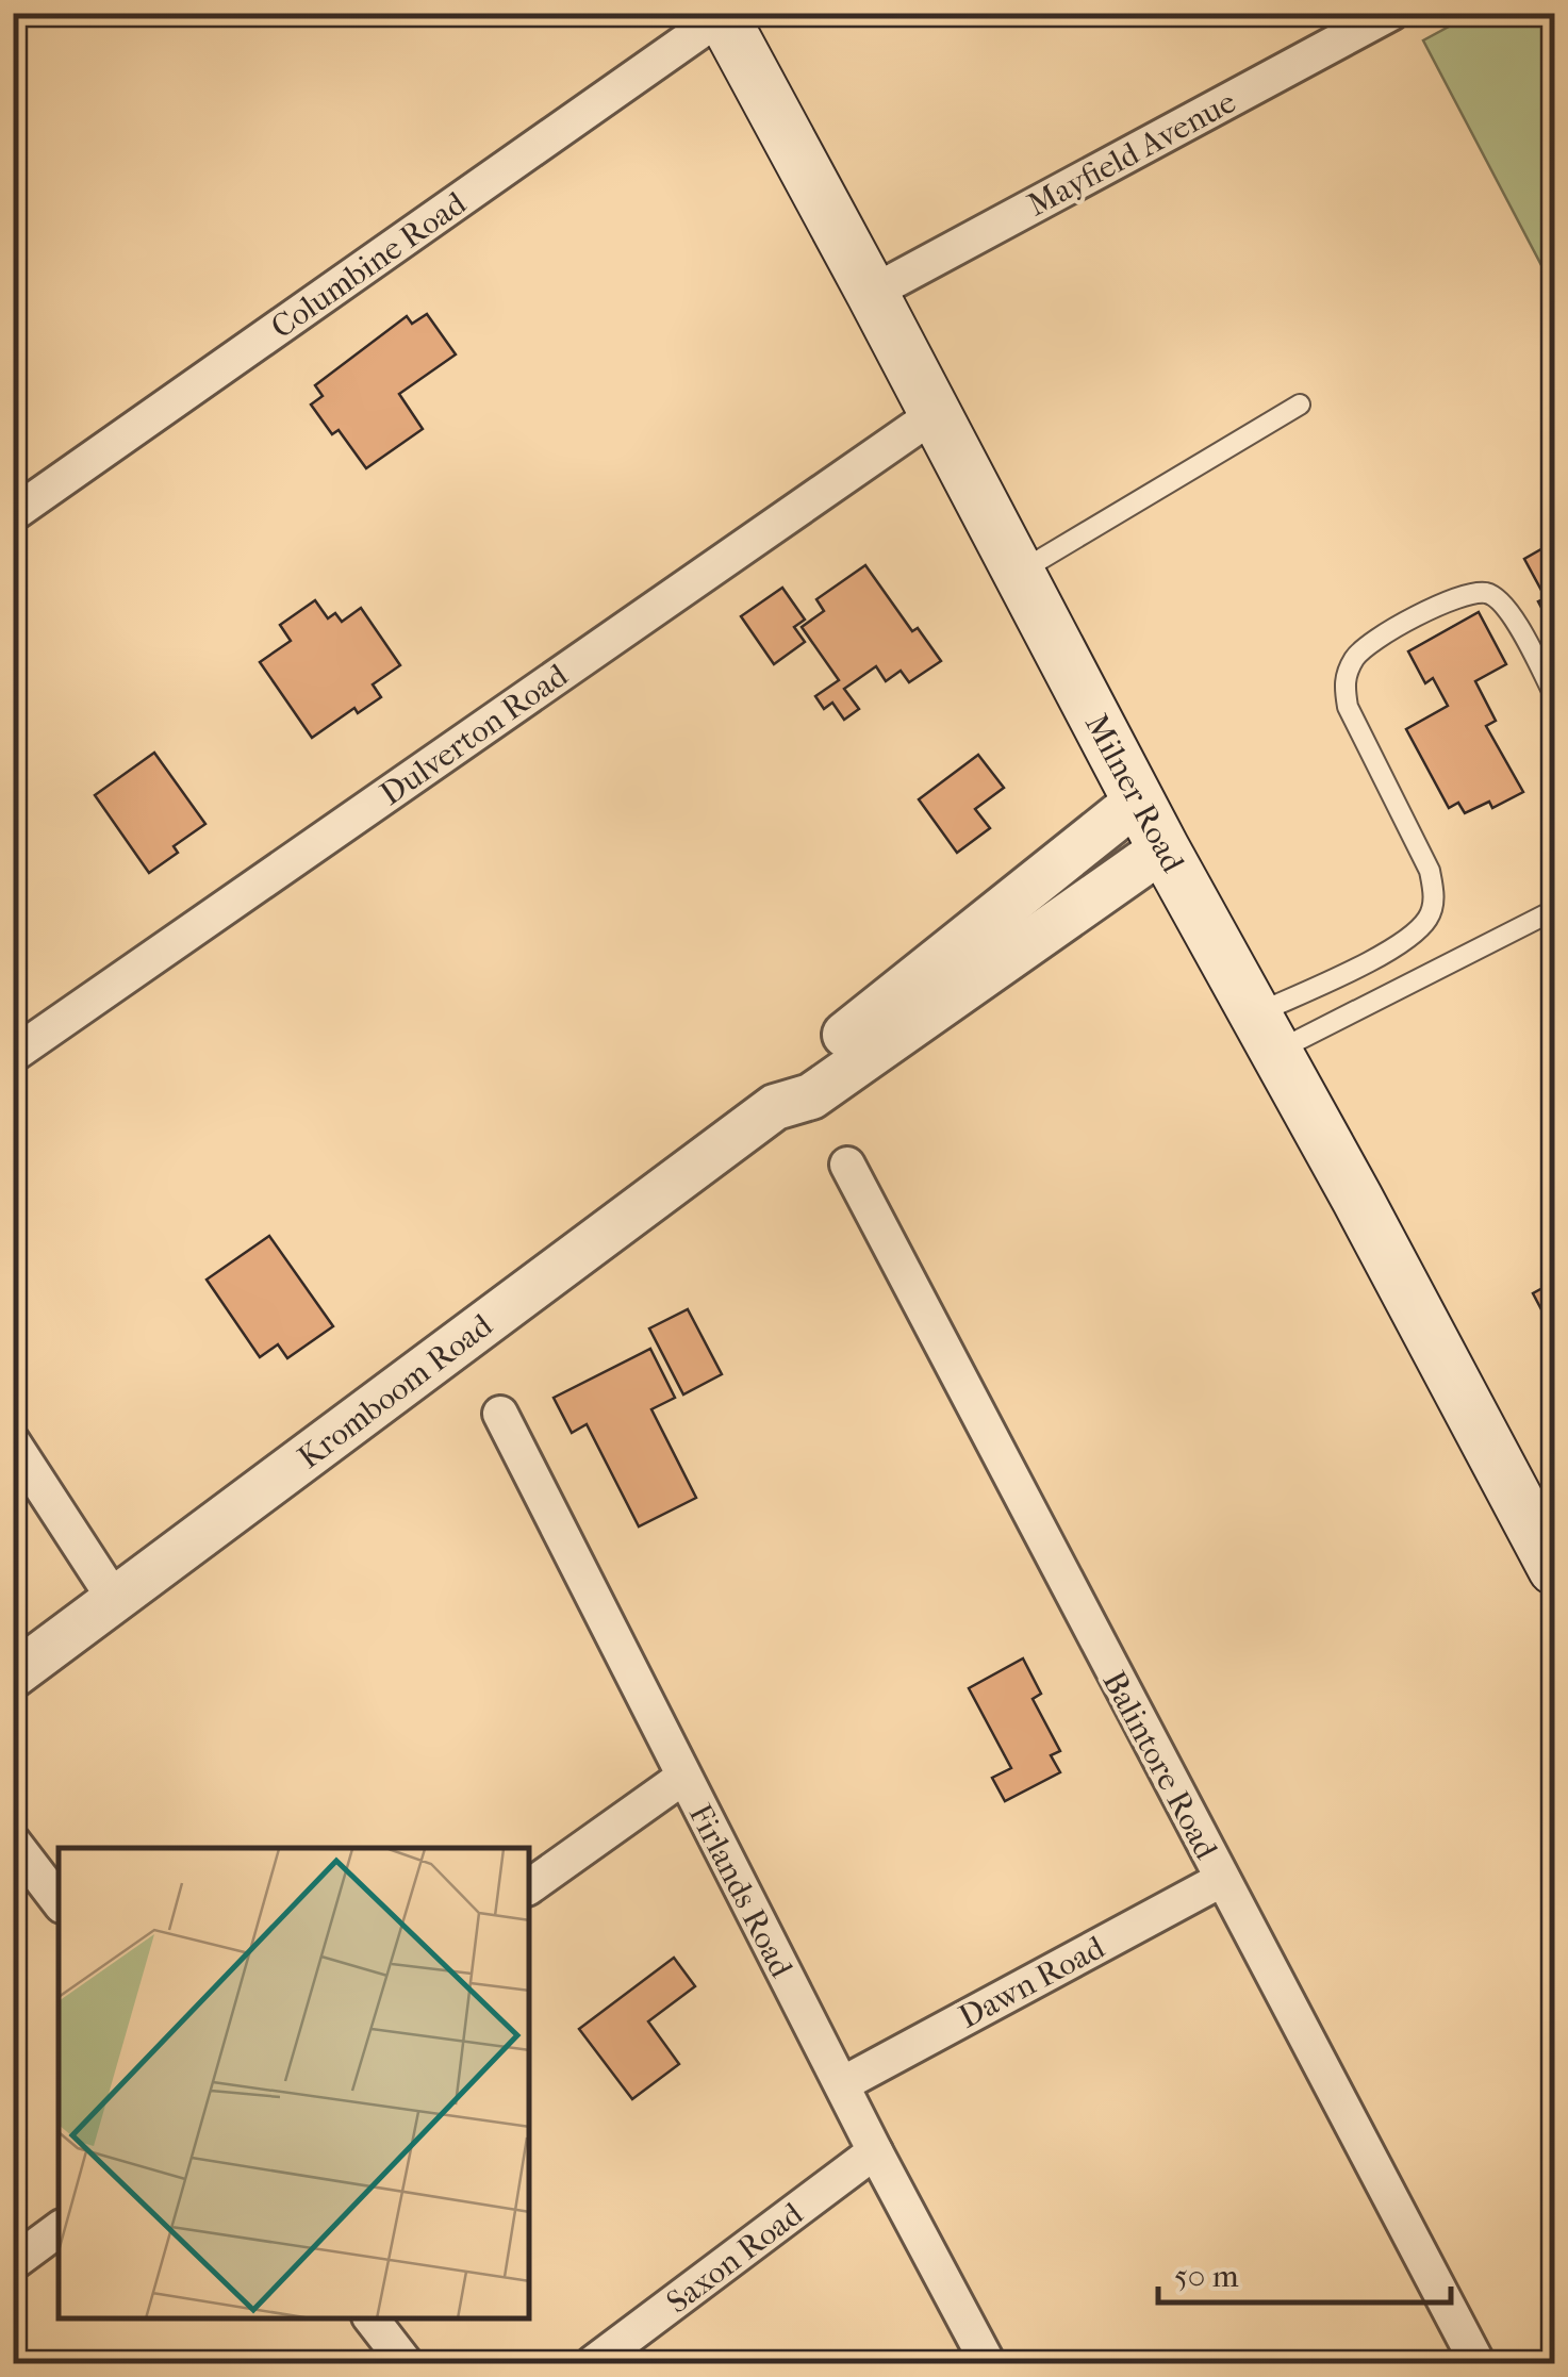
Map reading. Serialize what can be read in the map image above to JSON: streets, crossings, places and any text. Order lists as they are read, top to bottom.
{
  "streets": {
    "main road": ["Milner Road"],
    "street": [
      "Mayfield Avenue",
      "Columbine Road",
      "Dulverton Road",
      "Kromboom Road",
      "Balintore Road",
      "Firlands Road",
      "Dawn Road",
      "Saxon Road"
    ]
  },
  "crossings": [
    ["Mayfield Avenue", "Milner Road"],
    ["Columbine Road", "Milner Road"],
    ["Dulverton Road", "Milner Road"],
    ["Milner Road", "Kromboom Road"],
    ["Balintore Road", "Dawn Road"],
    ["Firlands Road", "Dawn Road"],
    ["Firlands Road", "Saxon Road"]
  ],
  "scale_bar": "50 m"
}
